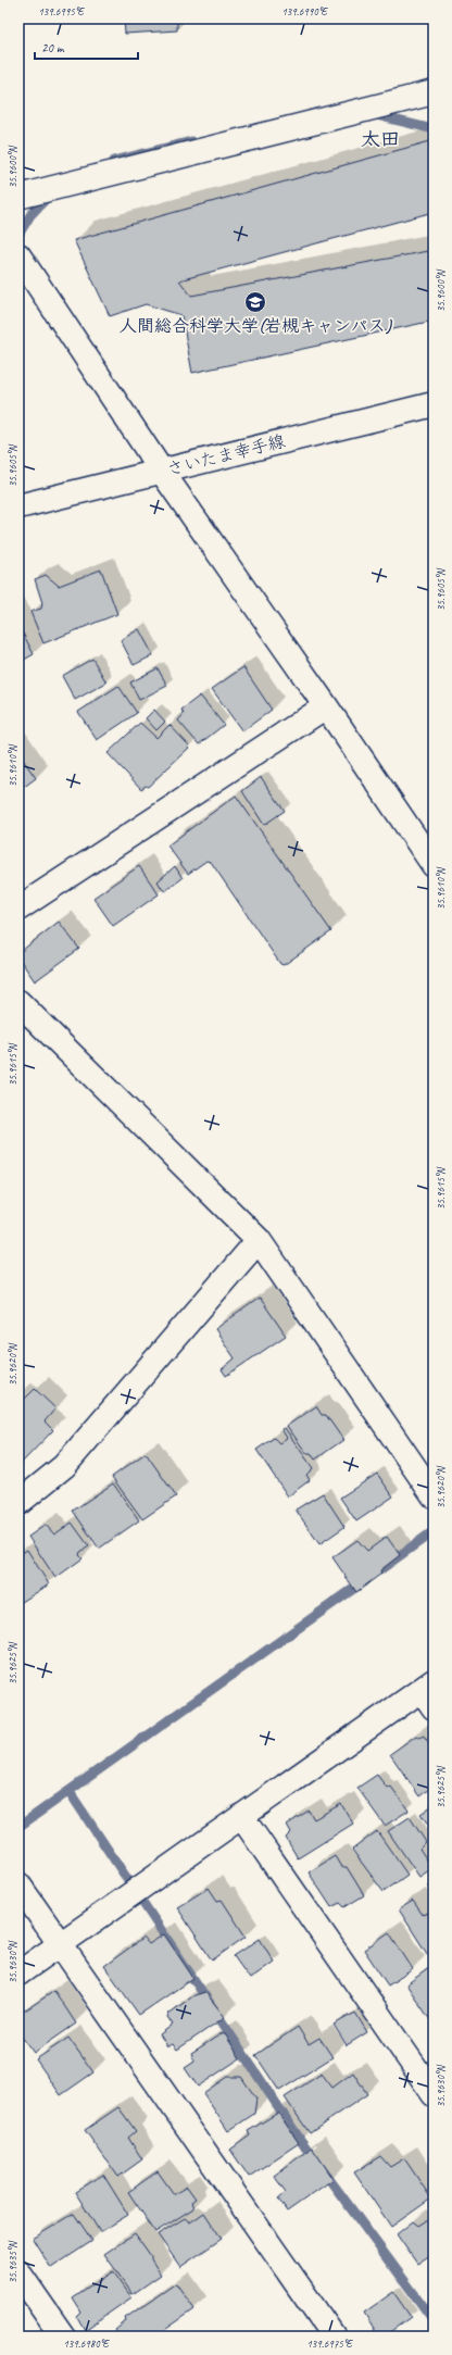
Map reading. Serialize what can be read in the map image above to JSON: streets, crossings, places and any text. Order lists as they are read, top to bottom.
{
  "streets": {
    "street": ["さいたま幸手線"]
  },
  "districts": ["太田"],
  "places": {
    "school or university": ["人間総合科学大学(岩槻キャンパス)"]
  },
  "scale_bar": "20 m",
  "coordinates": [
    "139.6995°E",
    "139.6990°E",
    "35.9600°N",
    "35.9605°N",
    "35.9610°N",
    "35.9615°N",
    "35.9620°N",
    "35.9625°N",
    "35.9630°N",
    "35.9635°N",
    "139.6980°E",
    "139.6975°E"
  ]
}
